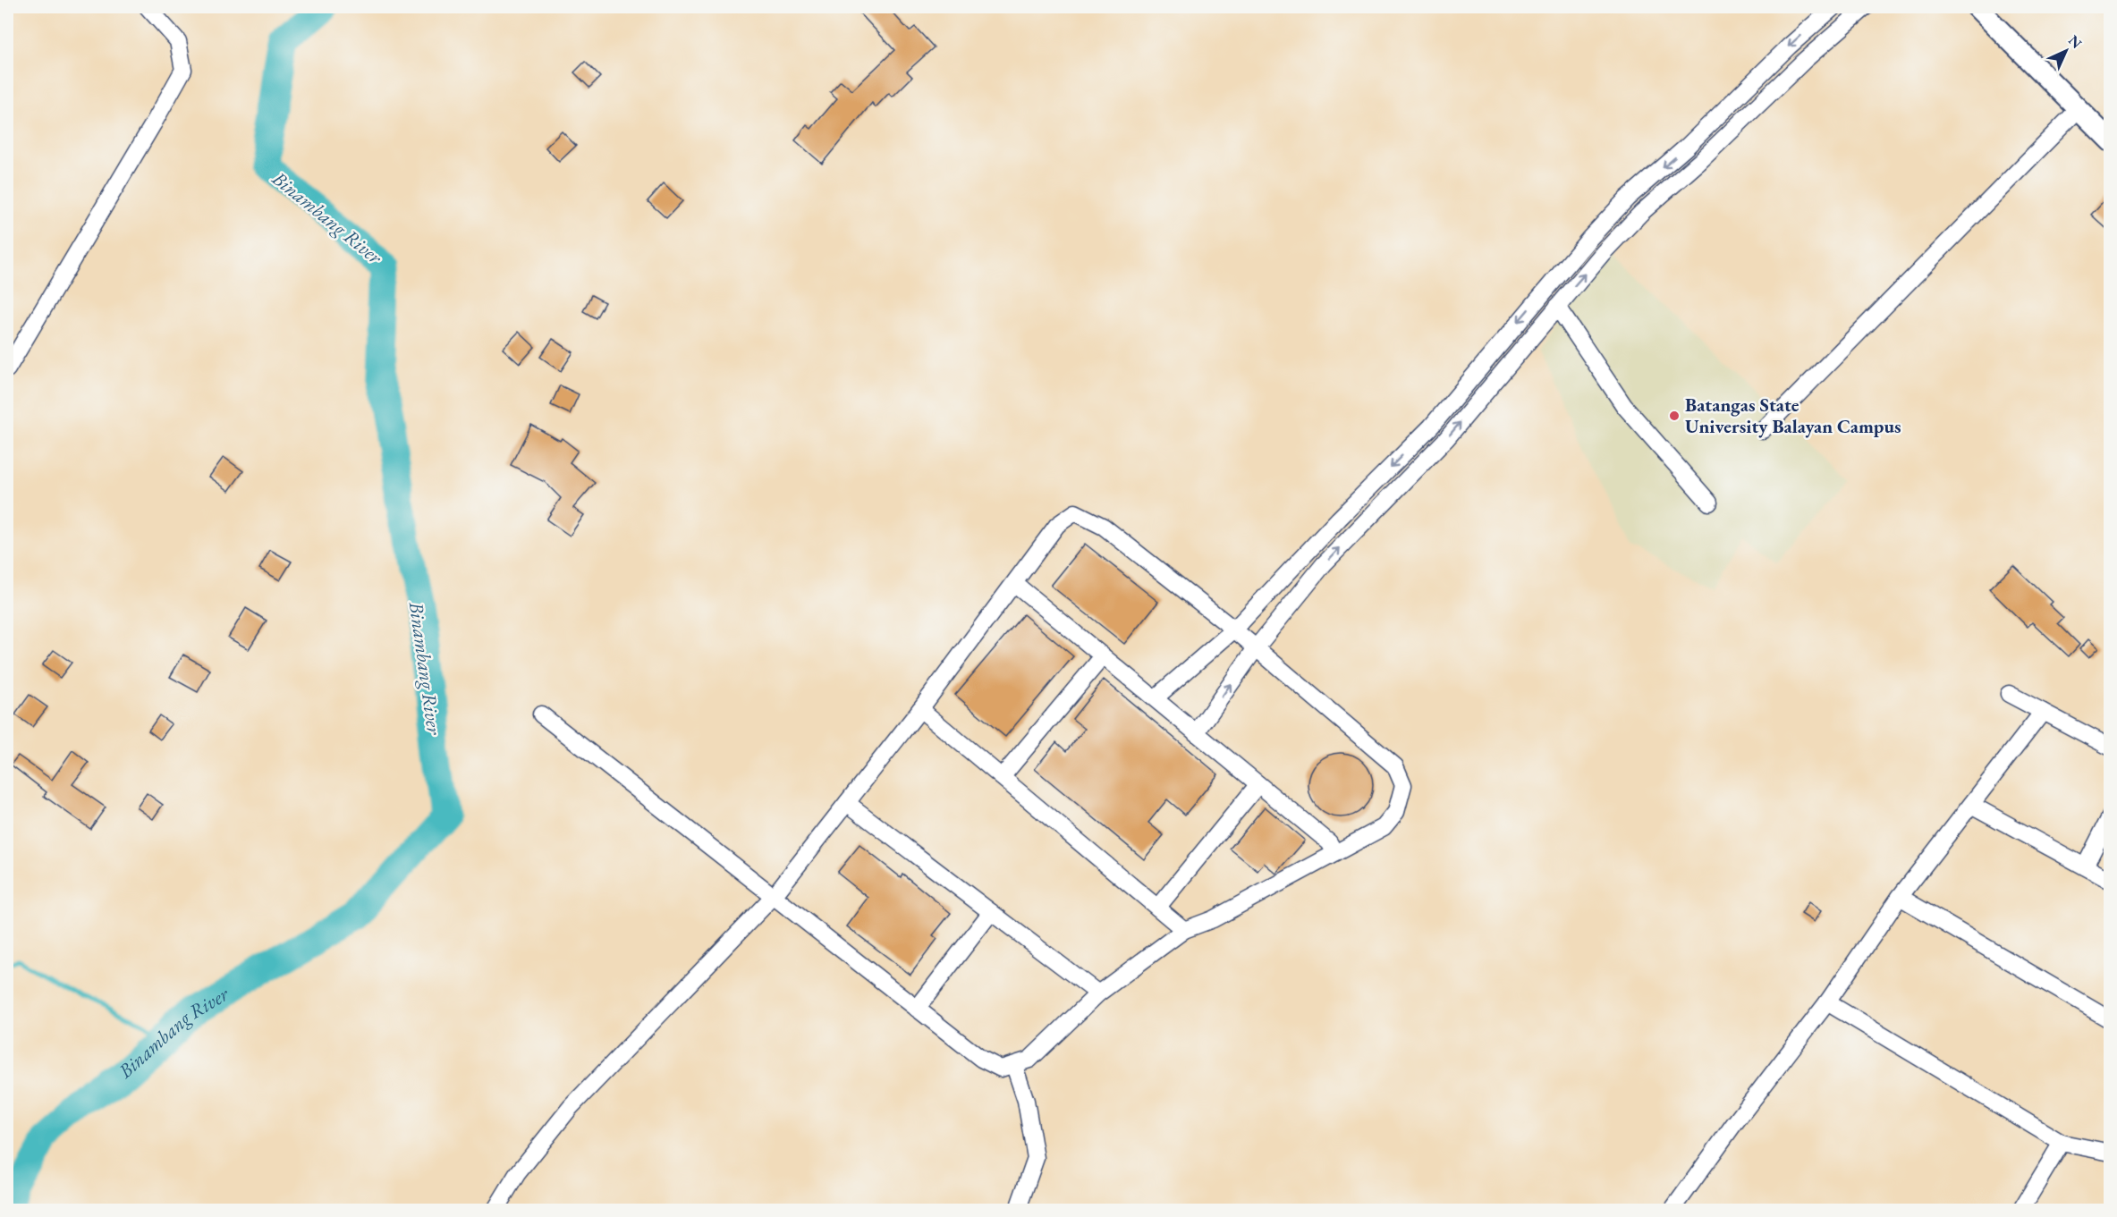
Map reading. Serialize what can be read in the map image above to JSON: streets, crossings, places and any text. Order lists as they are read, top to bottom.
{
  "water": ["Binambang River"],
  "places": ["Batangas State University Balayan Campus"],
  "north": "top right"
}
